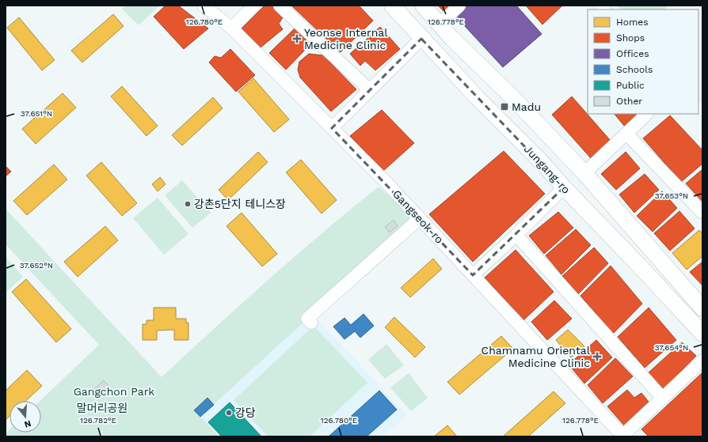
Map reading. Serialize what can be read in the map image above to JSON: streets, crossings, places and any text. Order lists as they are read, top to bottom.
{
  "streets": {
    "main road": ["Jungang-ro"],
    "street": ["Gangseok-ro"]
  },
  "parks": ["Gangchon Park", "말머리공원"],
  "places": {
    "health": ["Yeonse Internal Medicine Clinic", "Chamnamu Oriental Medicine Clinic"],
    "transit": ["Madu"],
    "other": ["강촌5단지 테니스장", "강당"]
  },
  "legend": [
    "Homes",
    "Shops",
    "Offices",
    "Schools",
    "Public",
    "Other"
  ],
  "north": "bottom",
  "coordinates": [
    "126.780°E",
    "126.778°E",
    "37.651°N",
    "37.653°N",
    "37.652°N",
    "37.654°N",
    "126.782°E"
  ]
}
